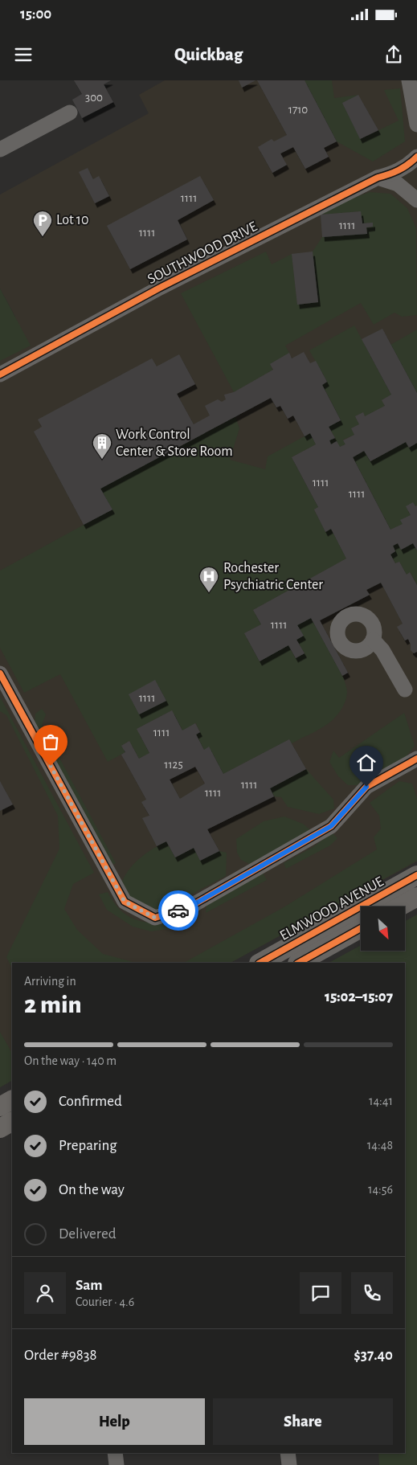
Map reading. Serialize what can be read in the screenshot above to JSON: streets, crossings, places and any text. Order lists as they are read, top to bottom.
{
  "streets": {
    "main road": ["ELMWOOD AVENUE"],
    "street": ["SOUTHWOOD DRIVE"]
  },
  "places": {
    "parking": ["Lot 10"],
    "building": ["Work Control Center & Store Room"],
    "hospital": ["Rochester Psychiatric Center"]
  },
  "house_numbers": [
    "300",
    "1710",
    "1111",
    "1111",
    "1111",
    "1111",
    "1111",
    "1111",
    "1111",
    "1111",
    "1125",
    "1111",
    "1111"
  ],
  "north": "bottom right",
  "page": {
    "status": "15:00",
    "header": "Quickbag",
    "heading": ["2 min", "Arriving in", "15:02–15:07"],
    "panel": [
      "Sam",
      "Courier · 4.6",
      "Order #9838",
      "$37.40"
    ],
    "bar": "On the way · 140 m",
    "list": [
      ["Confirmed", "14:41"],
      ["Preparing", "14:48"],
      ["On the way", "14:56"],
      "Delivered"
    ],
    "buttons": ["Help", "Share"]
  }
}
